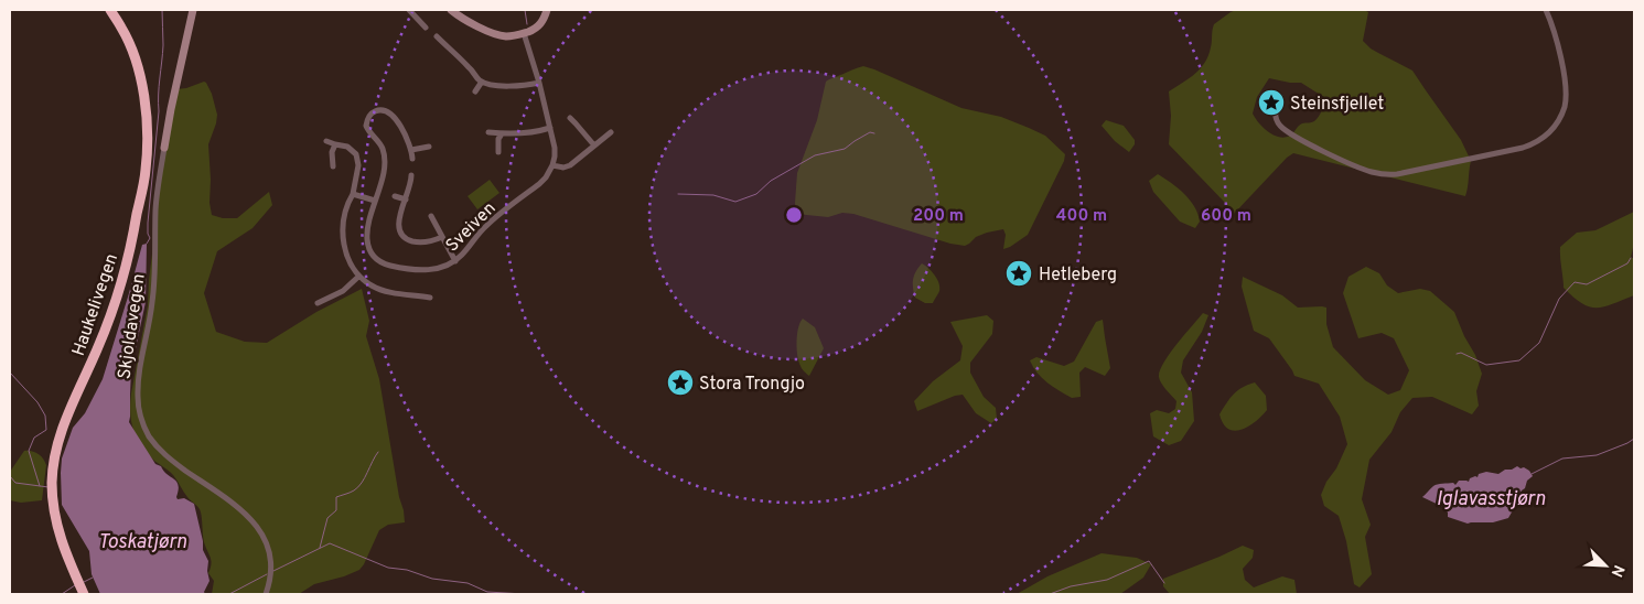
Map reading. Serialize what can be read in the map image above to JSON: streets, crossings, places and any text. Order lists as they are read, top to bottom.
{
  "streets": {
    "highway": ["Haukelivegen"],
    "street": ["Sveiven", "Skjoldavegen"]
  },
  "water": ["Iglavasstjørn", "Toskatjørn"],
  "places": {
    "place": ["Steinsfjellet", "Hetleberg", "Stora Trongjo"]
  },
  "north": "bottom right",
  "rings": ["200 m", "400 m", "600 m"]
}
